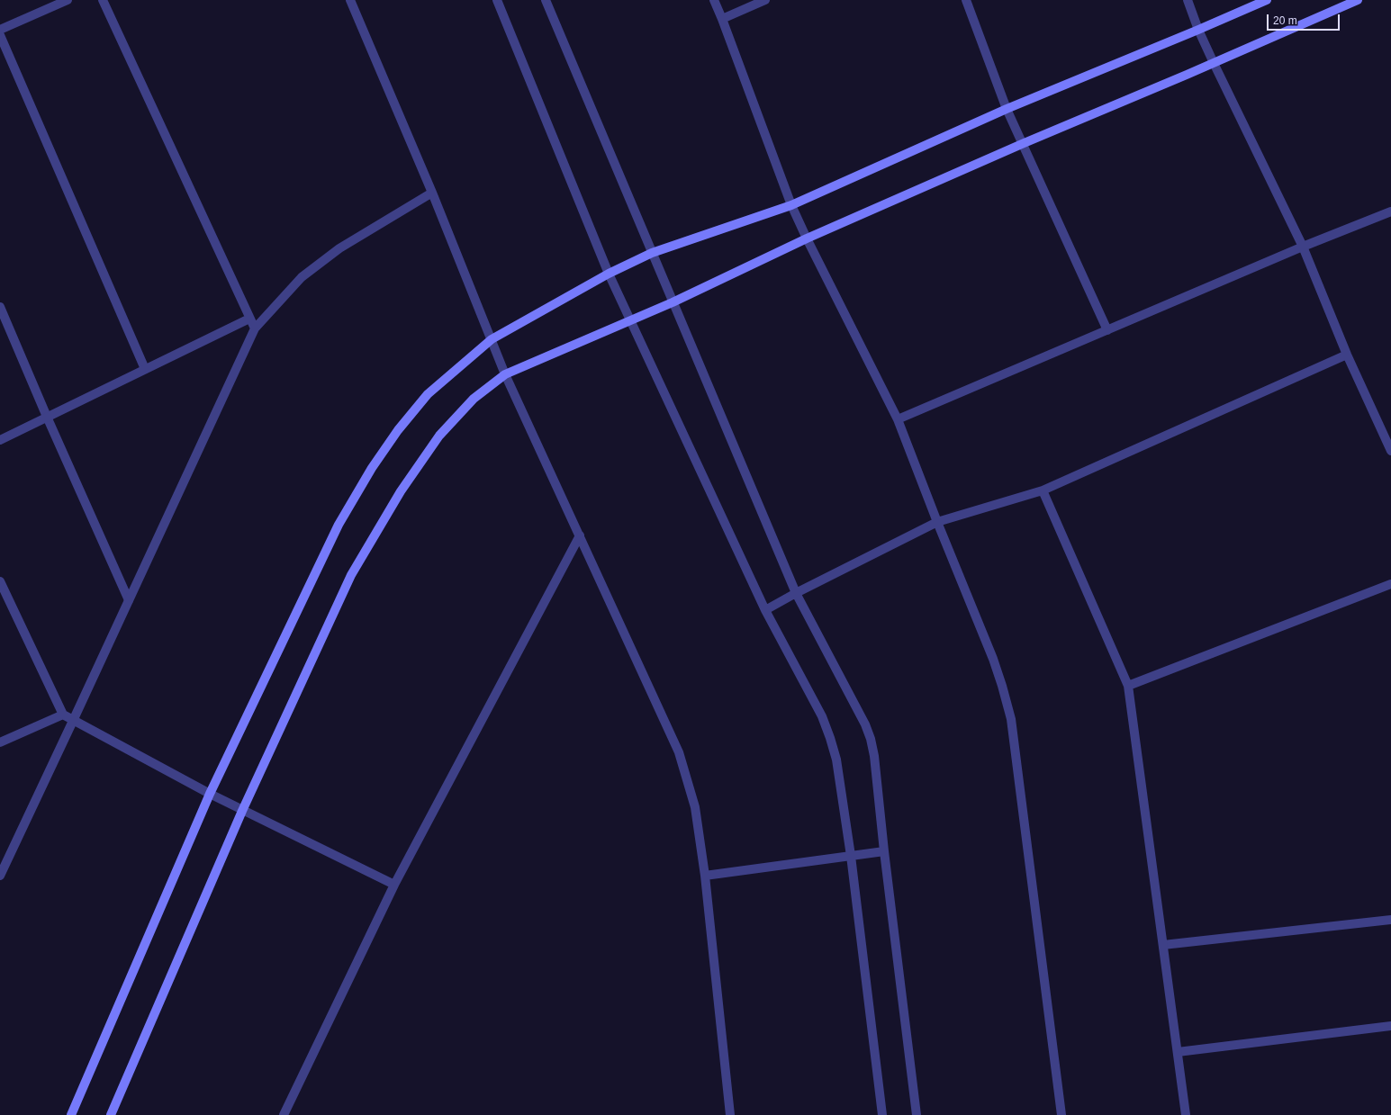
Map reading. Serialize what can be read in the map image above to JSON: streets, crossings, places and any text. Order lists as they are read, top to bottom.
{
  "scale_bar": "20 m"
}
